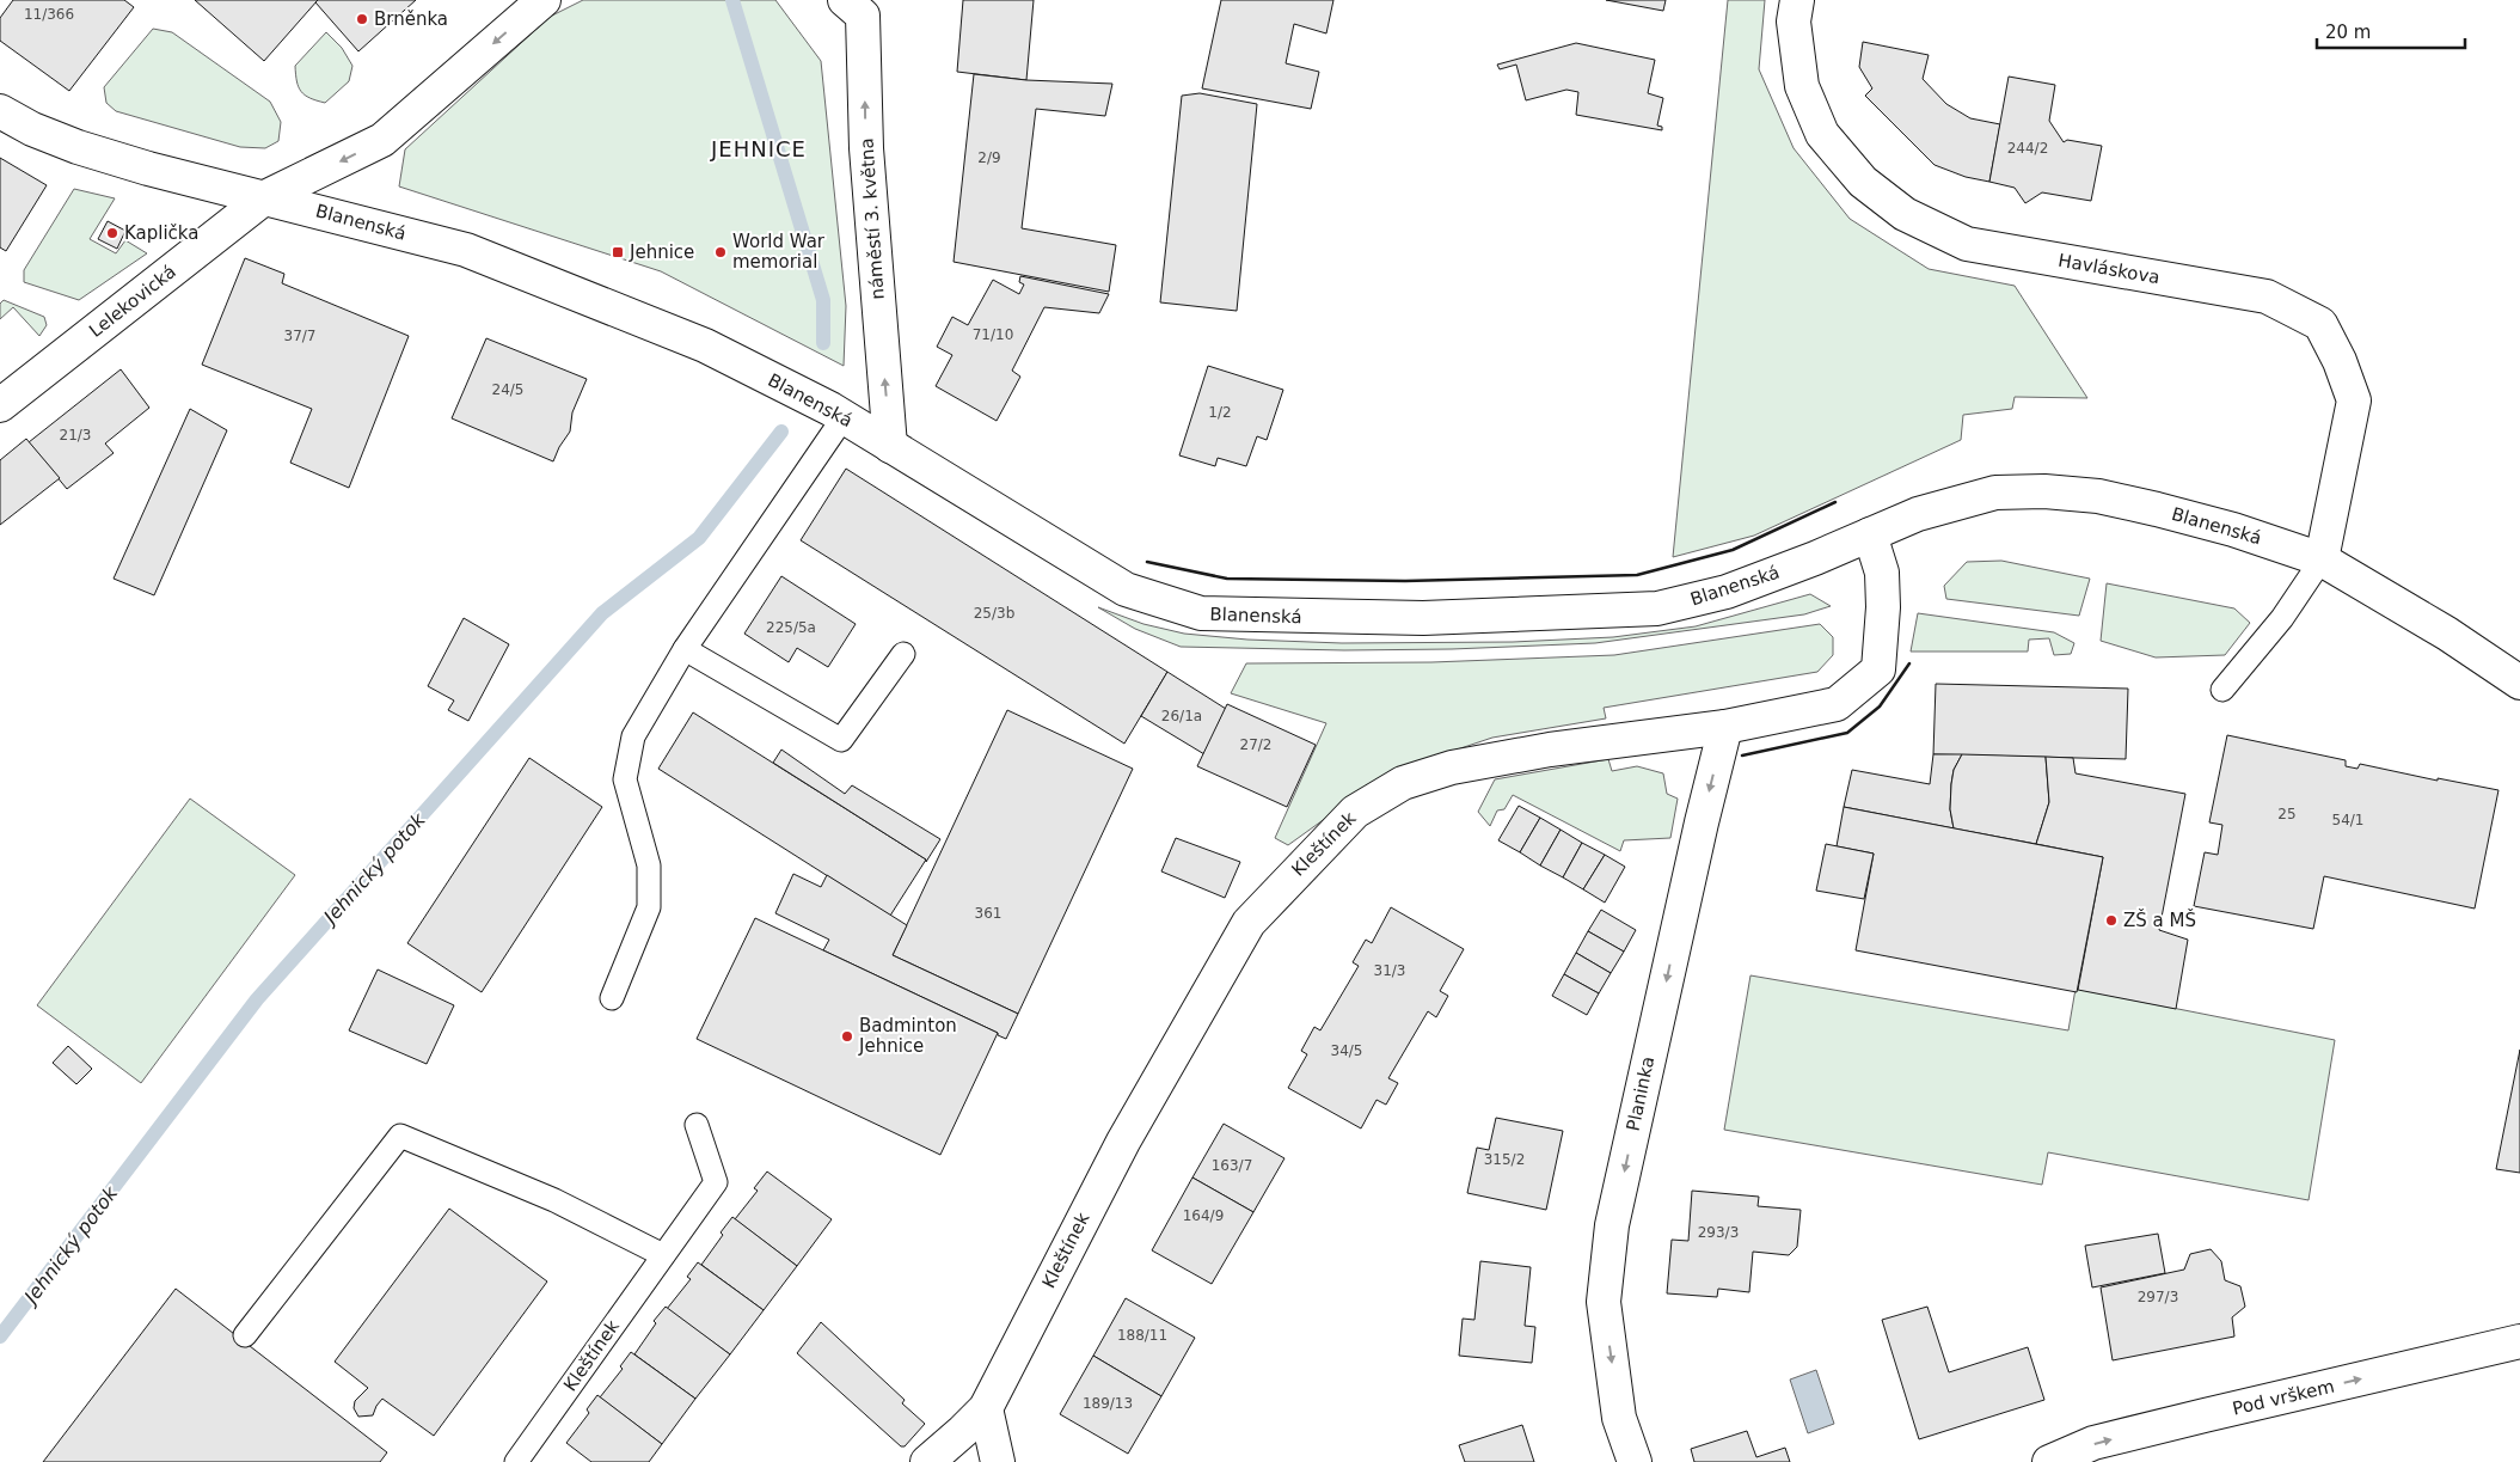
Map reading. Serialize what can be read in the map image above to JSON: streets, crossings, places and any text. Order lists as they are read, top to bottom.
{
  "streets": {
    "street": [
      "náměstí 3. května",
      "Blanenská",
      "Havláskova",
      "Lelekovická",
      "Kleštínek",
      "Planinka",
      "Pod vrškem"
    ]
  },
  "crossings": [
    ["náměstí 3. května", "Blanenská"],
    ["Blanenská", "Havláskova"],
    ["Blanenská", "Lelekovická"],
    ["Blanenská", "Kleštínek"],
    ["Kleštínek", "Planinka"]
  ],
  "one_way": ["náměstí 3. května", "Planinka", "Pod vrškem"],
  "districts": ["JEHNICE"],
  "water": ["Jehnický potok"],
  "places": {
    "other": [
      "Brněnka",
      "Kaplička",
      "World War memorial",
      "ZŠ a MŠ",
      "Badminton Jehnice"
    ],
    "transit": ["Jehnice"]
  },
  "house_numbers": [
    "11/366",
    "244/2",
    "2/9",
    "71/10",
    "37/7",
    "24/5",
    "1/2",
    "21/3",
    "25/3b",
    "225/5a",
    "26/1a",
    "27/2",
    "25",
    "54/1",
    "361",
    "31/3",
    "34/5",
    "315/2",
    "163/7",
    "164/9",
    "293/3",
    "297/3",
    "188/11",
    "189/13"
  ],
  "scale_bar": "20 m"
}
